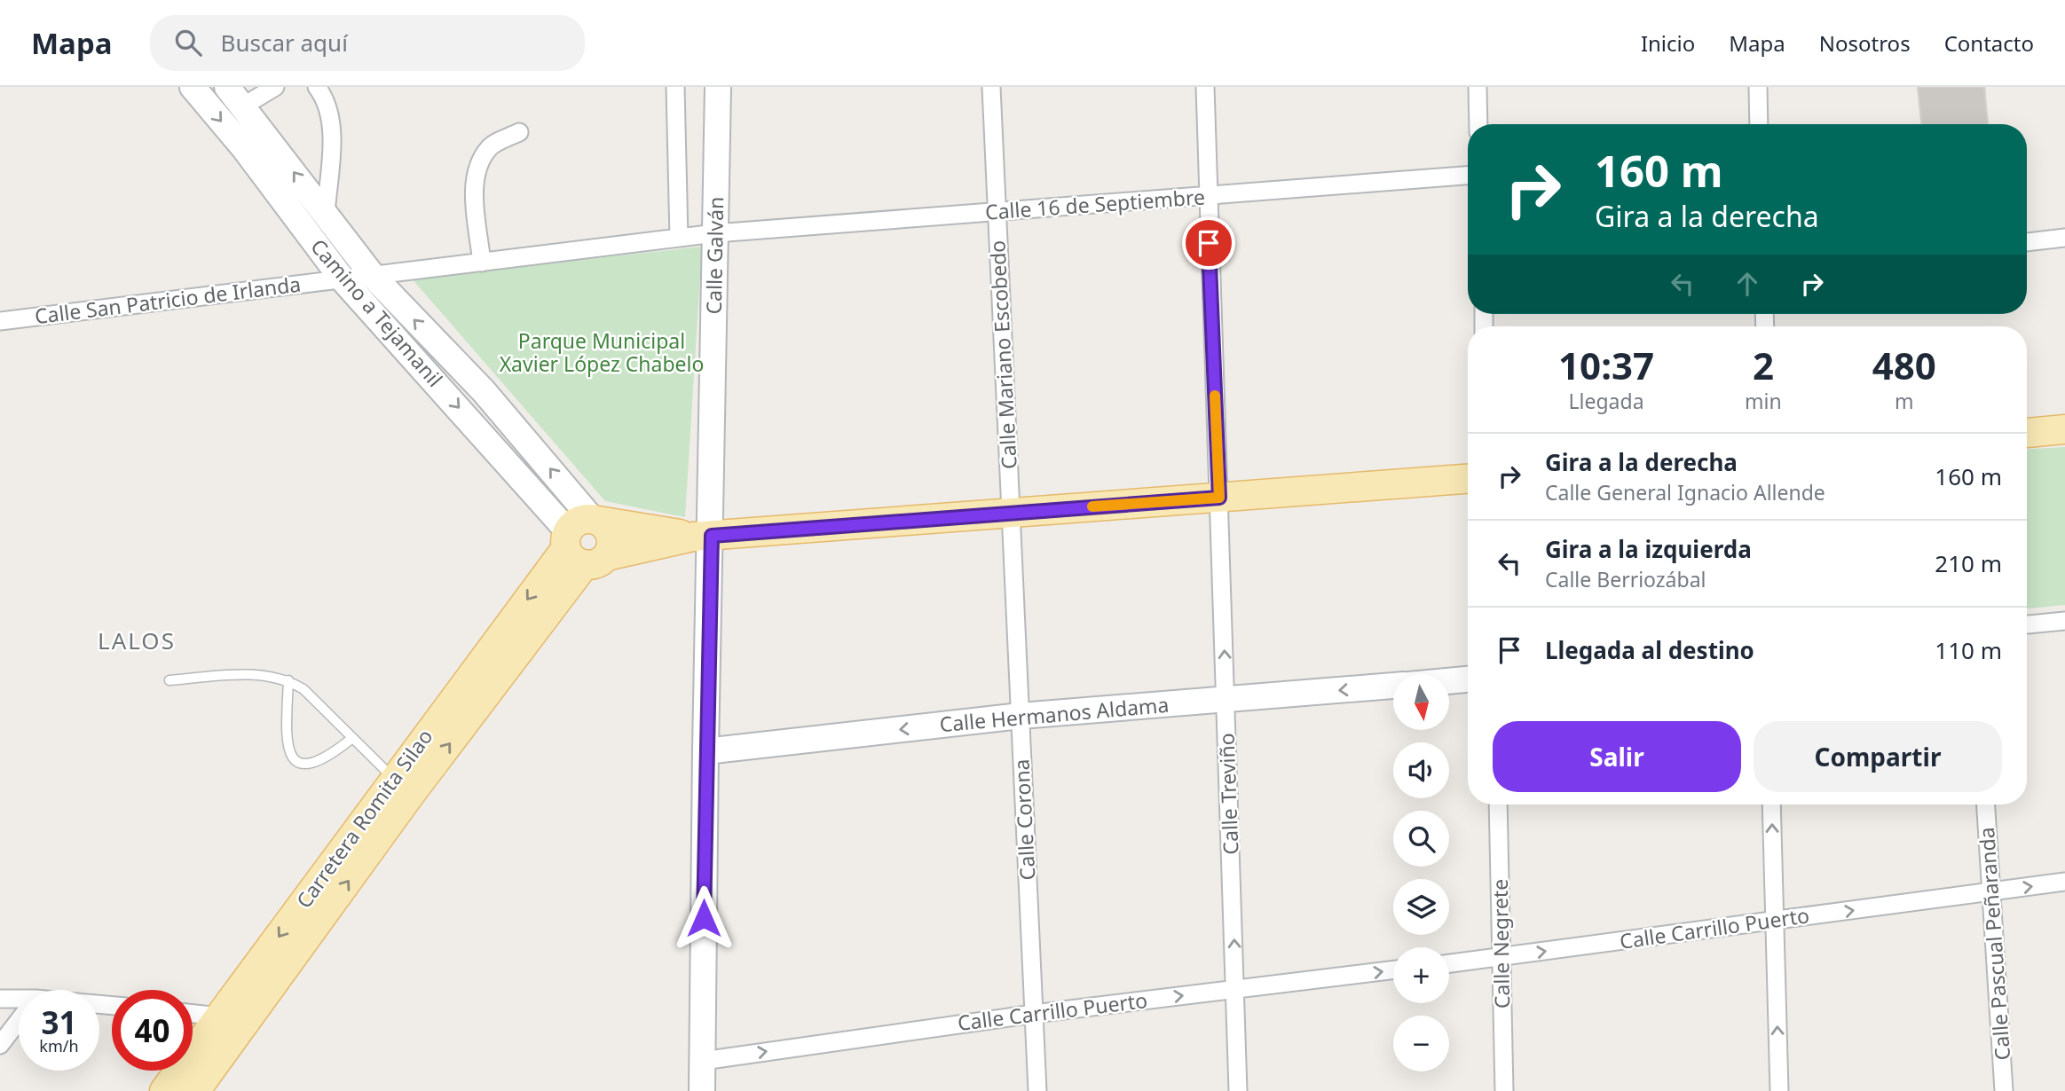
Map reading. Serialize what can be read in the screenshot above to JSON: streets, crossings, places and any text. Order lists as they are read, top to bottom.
{
  "streets": {
    "main road": ["Carretera Romita Silao"],
    "street": [
      "Calle 16 de Septiembre",
      "Calle Galván",
      "Calle San Patricio de Irlanda",
      "Camino a Tejamanil",
      "Calle Mariano Escobedo",
      "Calle Hermanos Aldama",
      "Calle Treviño",
      "Calle Corona",
      "Calle Carrillo Puerto",
      "Calle Negrete",
      "Calle Pascual Peñaranda"
    ]
  },
  "crossings": [
    ["Calle 16 de Septiembre", "Calle Galván"],
    ["Calle 16 de Septiembre", "Calle San Patricio de Irlanda"],
    ["Calle 16 de Septiembre", "Calle Mariano Escobedo"],
    ["Calle 16 de Septiembre", "Calle Treviño"],
    ["Calle Galván", "Calle Hermanos Aldama"],
    ["Calle Galván", "Calle Carrillo Puerto"],
    ["Calle San Patricio de Irlanda", "Camino a Tejamanil"],
    ["Camino a Tejamanil", "Carretera Romita Silao"],
    ["Calle Mariano Escobedo", "Calle Corona"],
    ["Calle Hermanos Aldama", "Calle Treviño"],
    ["Calle Hermanos Aldama", "Calle Corona"],
    ["Calle Treviño", "Calle Carrillo Puerto"],
    ["Calle Corona", "Calle Carrillo Puerto"],
    ["Calle Carrillo Puerto", "Calle Negrete"],
    ["Calle Carrillo Puerto", "Calle Pascual Peñaranda"]
  ],
  "one_way": ["Calle Hermanos Aldama", "Calle Treviño", "Calle Carrillo Puerto"],
  "districts": ["LALOS"],
  "parks": ["Parque Municipal Xavier López Chabelo"],
  "north": "bottom",
  "page": {
    "header": "Mapa",
    "search": "Buscar aquí",
    "nav": [
      "Inicio",
      "Mapa",
      "Nosotros",
      "Contacto"
    ],
    "turn": ["160 m", "Gira a la derecha"],
    "eta": [
      "10:37",
      "Llegada",
      "2",
      "min",
      "480",
      "m"
    ],
    "list": [
      {
        "name": "Gira a la derecha",
        "note": "Calle General Ignacio Allende",
        "value": "160 m"
      },
      {
        "name": "Gira a la izquierda",
        "note": "Calle Berriozábal",
        "value": "210 m"
      },
      {
        "name": "Llegada al destino",
        "value": "110 m"
      }
    ],
    "map_buttons": ["+", "−"],
    "buttons": ["Salir", "Compartir"],
    "speed": "31 km/h",
    "limit": "40"
  }
}
